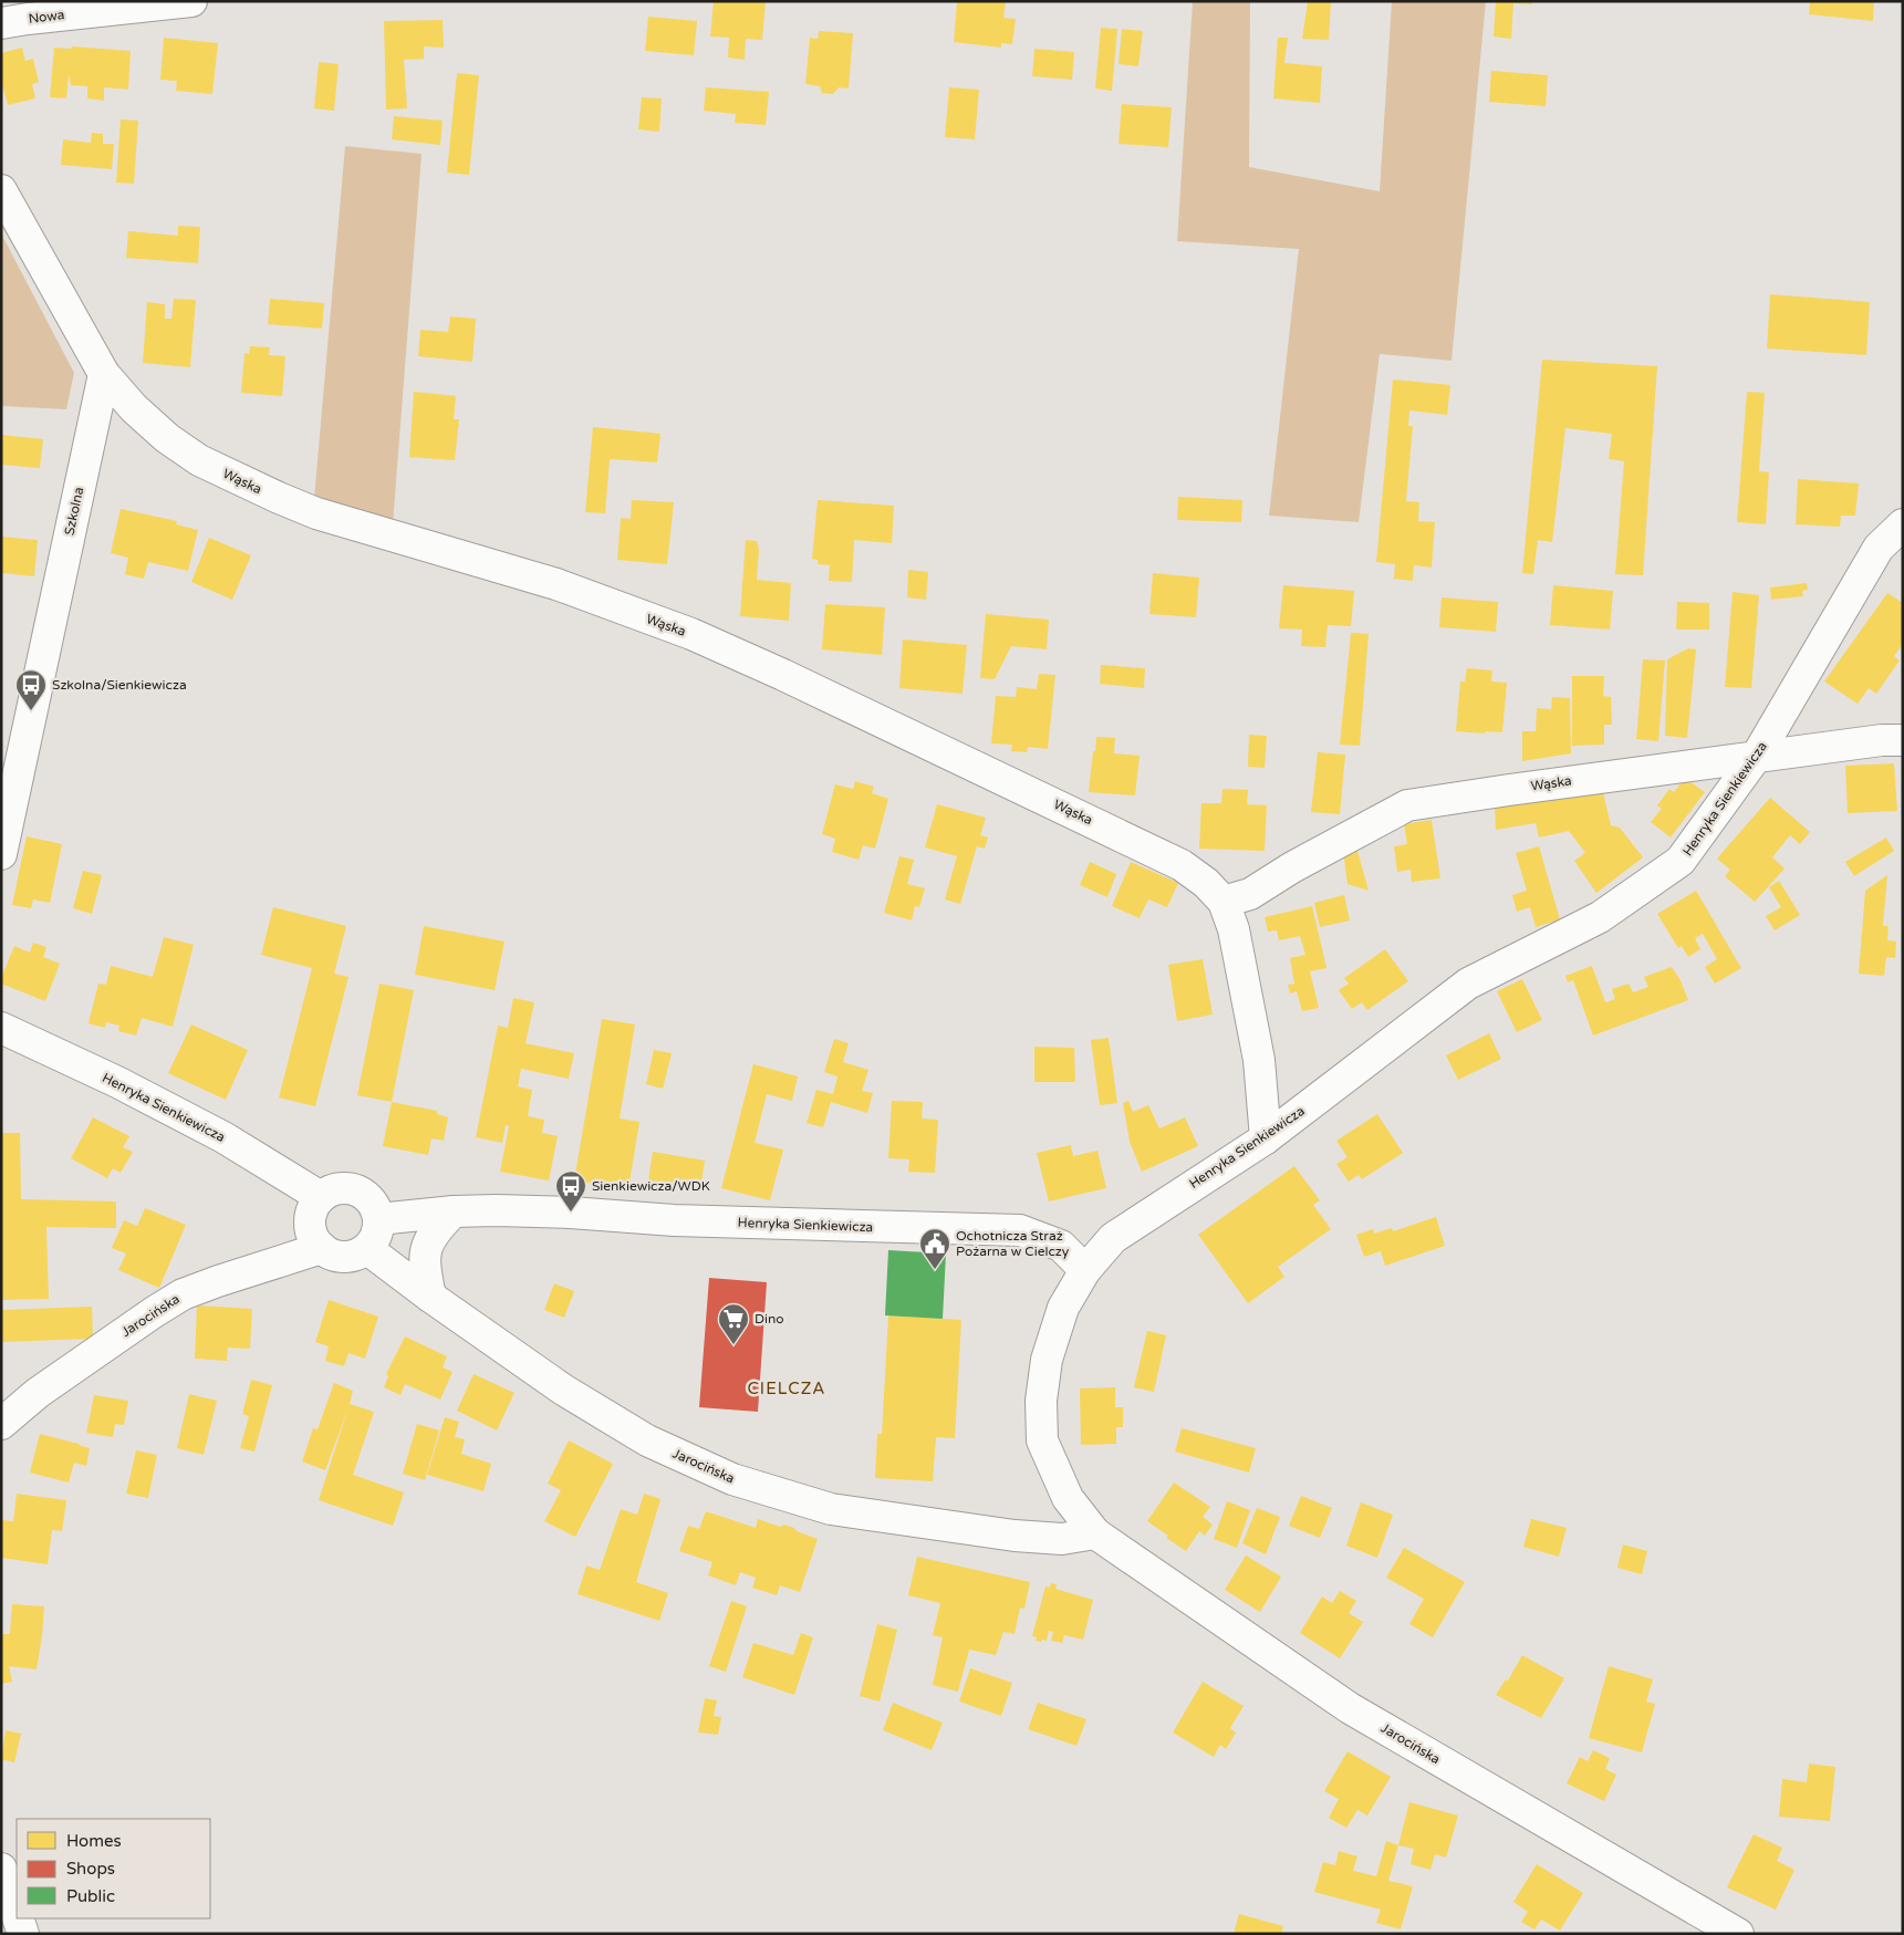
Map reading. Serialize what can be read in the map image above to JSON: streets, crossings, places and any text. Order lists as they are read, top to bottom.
{
  "streets": {
    "street": [
      "Nowa",
      "Wąska",
      "Szkolna",
      "Henryka Sienkiewicza",
      "Jarocińska"
    ]
  },
  "crossings": [
    ["Wąska", "Szkolna"],
    ["Wąska", "Henryka Sienkiewicza"],
    ["Henryka Sienkiewicza", "Jarocińska"]
  ],
  "districts": ["CIELCZA"],
  "places": {
    "bus stop": ["Szkolna/Sienkiewicza", "Sienkiewicza/WDK"],
    "public building": ["Ochotnicza Straż Pożarna w Cielczy"],
    "supermarket": ["Dino"]
  },
  "legend": ["Homes", "Shops", "Public"]
}
